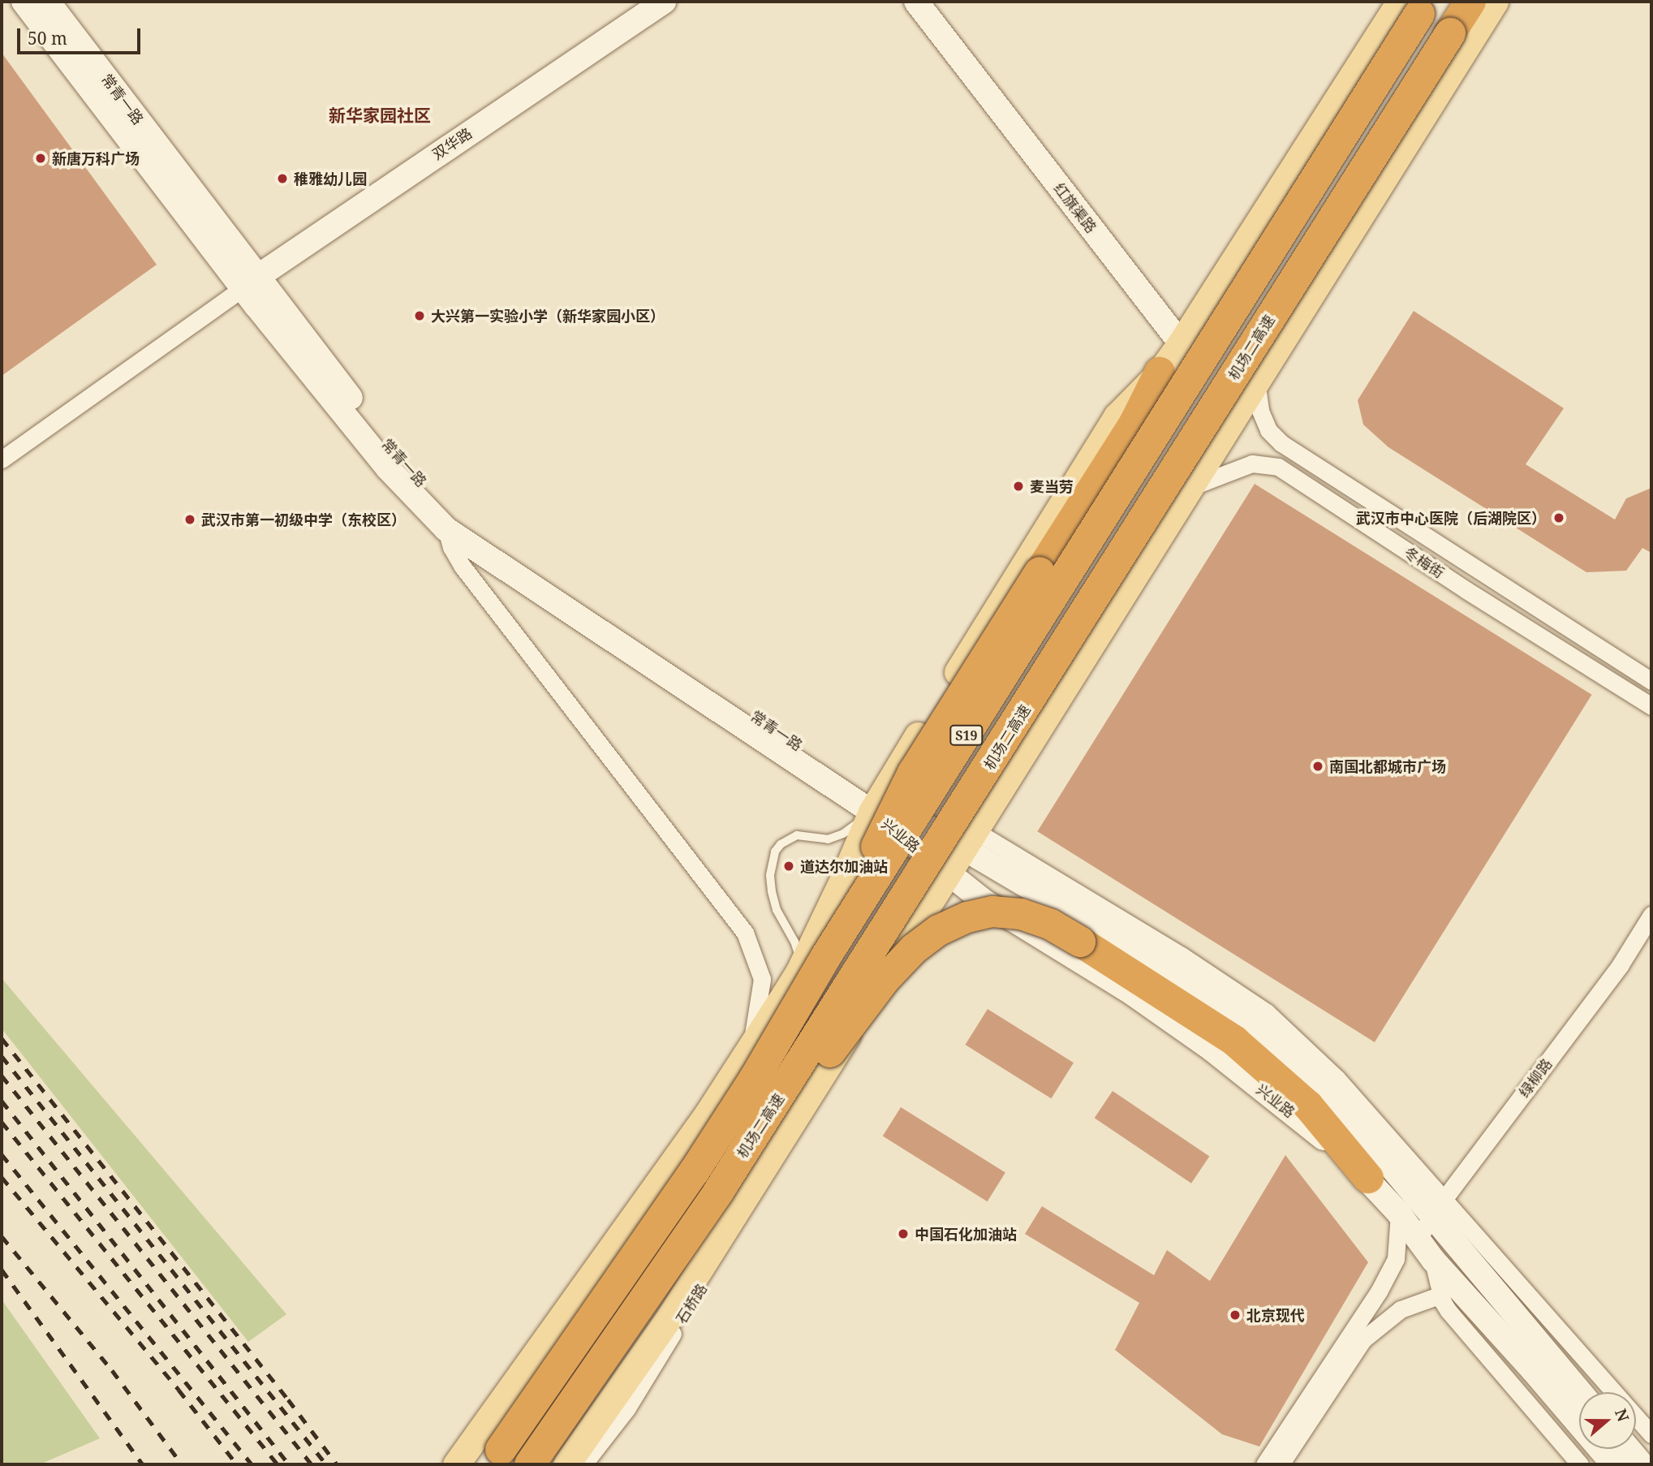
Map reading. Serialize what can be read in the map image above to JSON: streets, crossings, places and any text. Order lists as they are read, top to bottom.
{
  "streets": {
    "highway": ["机场二高速", "S19"],
    "main road": [
      "常青一路",
      "双华路",
      "红旗渠路",
      "兴业路"
    ],
    "street": ["冬梅街", "绿柳路", "石桥路"]
  },
  "crossings": [
    ["常青一路", "双华路"],
    ["常青一路", "兴业路"],
    ["兴业路", "绿柳路"]
  ],
  "districts": ["新华家园社区"],
  "places": [
    "新唐万科广场",
    "稚雅幼儿园",
    "大兴第一实验小学（新华家园小区）",
    "麦当劳",
    "武汉市中心医院（后湖院区）",
    "武汉市第一初级中学（东校区）",
    "南国北都城市广场",
    "道达尔加油站",
    "中国石化加油站",
    "北京现代"
  ],
  "scale_bar": "50 m",
  "north": "right"
}
